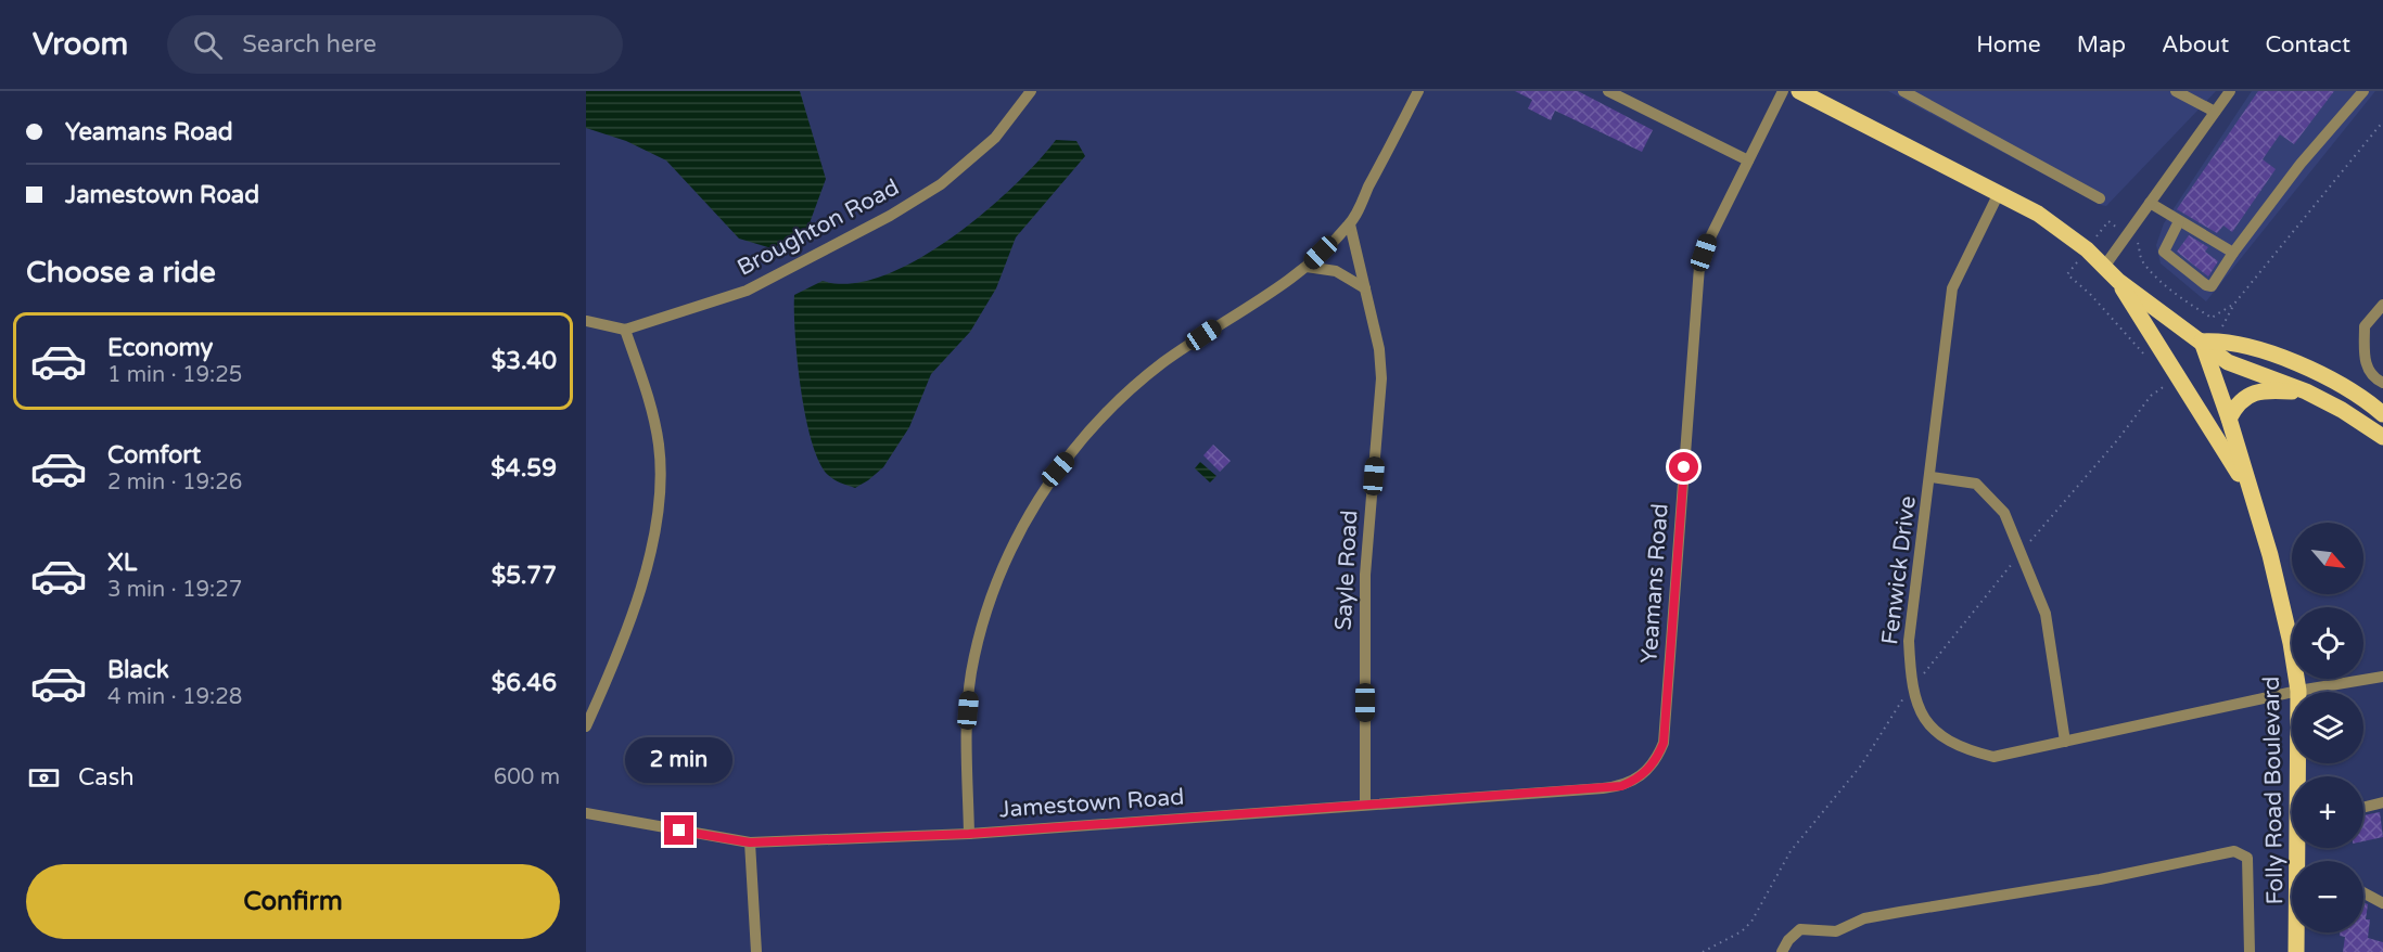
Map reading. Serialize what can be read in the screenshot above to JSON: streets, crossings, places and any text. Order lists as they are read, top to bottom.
{
  "streets": {
    "main road": ["Folly Road Boulevard"],
    "street": [
      "Broughton Road",
      "Sayle Road",
      "Fenwick Drive",
      "Yeamans Road",
      "Jamestown Road"
    ]
  },
  "crossings": [
    ["Sayle Road", "Jamestown Road"],
    ["Fenwick Drive", "Folly Road Boulevard"],
    ["Yeamans Road", "Jamestown Road"]
  ],
  "north": "bottom right",
  "page": {
    "header": "Vroom",
    "search": "Search here",
    "nav": [
      "Home",
      "Map",
      "About",
      "Contact"
    ],
    "banner": ["Yeamans Road", "Jamestown Road"],
    "heading": "Choose a ride",
    "list": [
      {
        "name": "Economy",
        "note": "1 min · 19:25",
        "value": "$3.40"
      },
      {
        "name": "Comfort",
        "note": "2 min · 19:26",
        "value": "$4.59"
      },
      {
        "name": "XL",
        "note": "3 min · 19:27",
        "value": "$5.77"
      },
      {
        "name": "Black",
        "note": "4 min · 19:28",
        "value": "$6.46"
      }
    ],
    "map_buttons": ["+", "−"],
    "bubble": "2 min",
    "pay": ["Cash", "600 m"],
    "buttons": "Confirm"
  }
}
